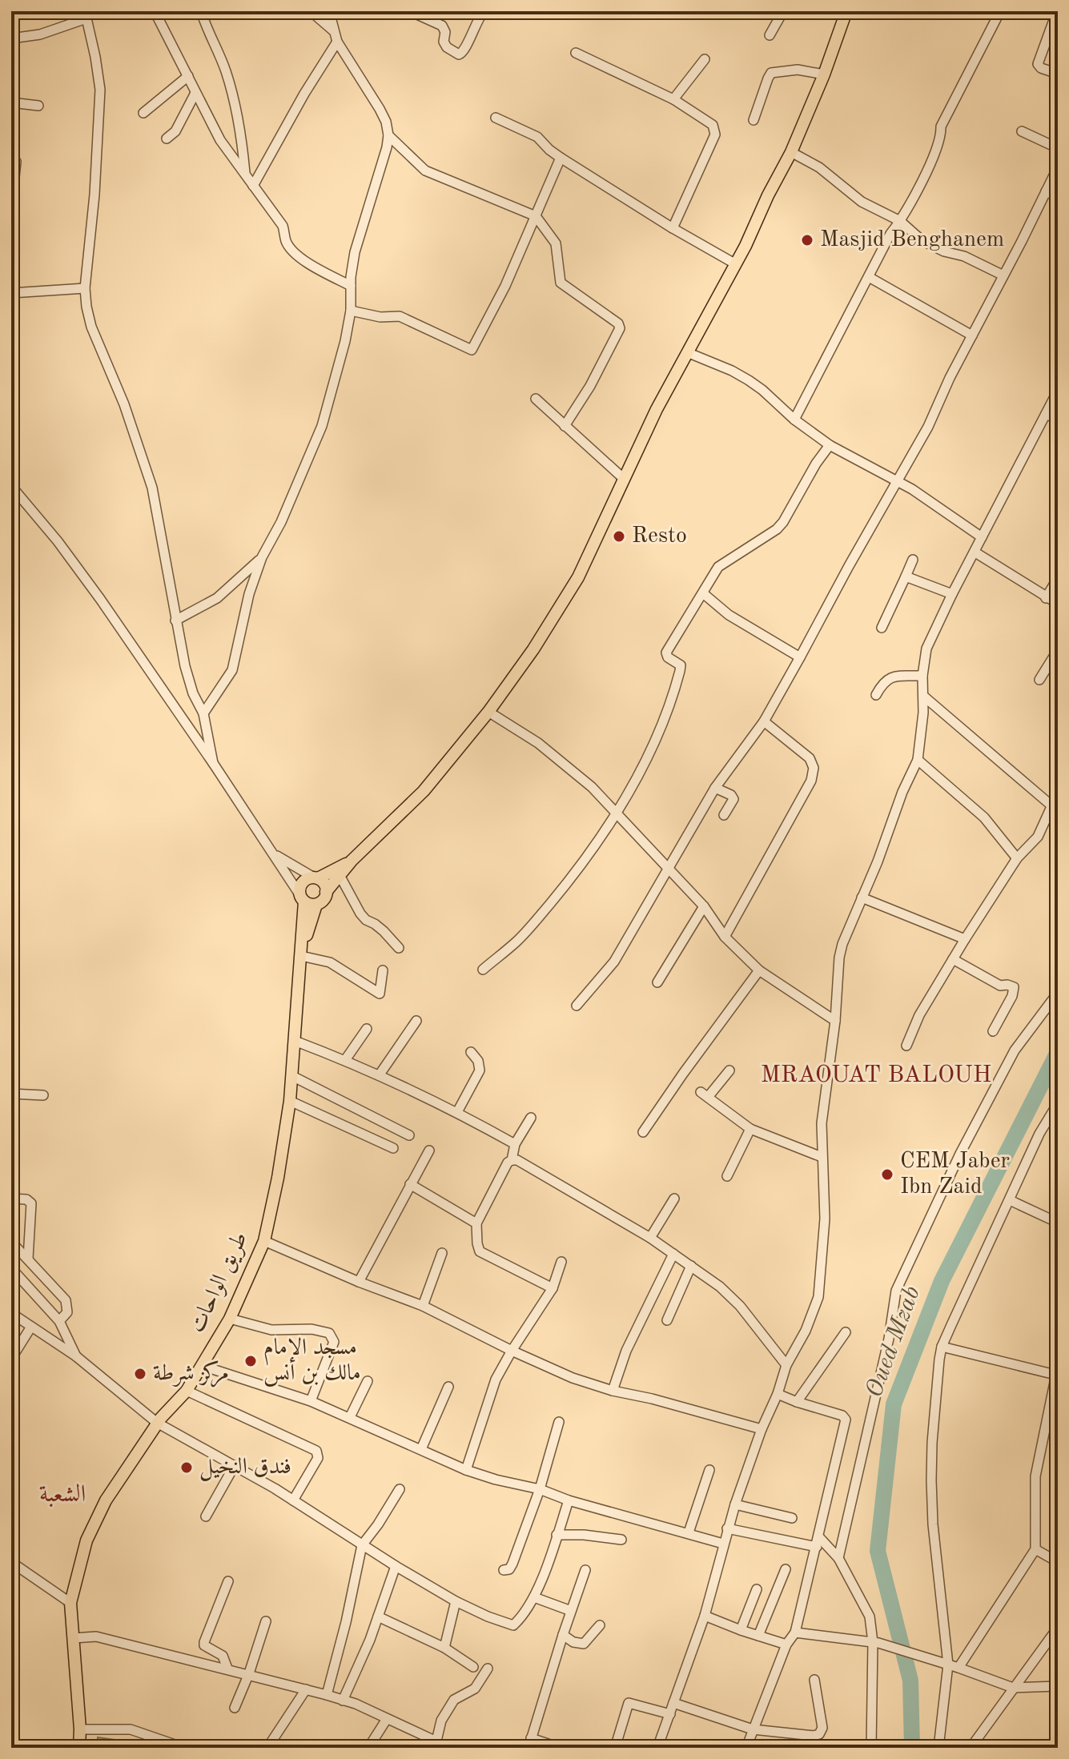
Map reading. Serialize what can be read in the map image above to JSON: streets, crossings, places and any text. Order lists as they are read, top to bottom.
{
  "streets": {
    "main road": ["طريق الواحات"]
  },
  "districts": ["MRAOUAT BALOUH", "الشعبة"],
  "water": ["Oued Mzab"],
  "places": [
    "Masjid Benghanem",
    "Resto",
    "CEM Jaber Ibn Zaid",
    "مسجد الإمام مالك بن أنس",
    "مركز شرطة",
    "فندق النخيل"
  ]
}
